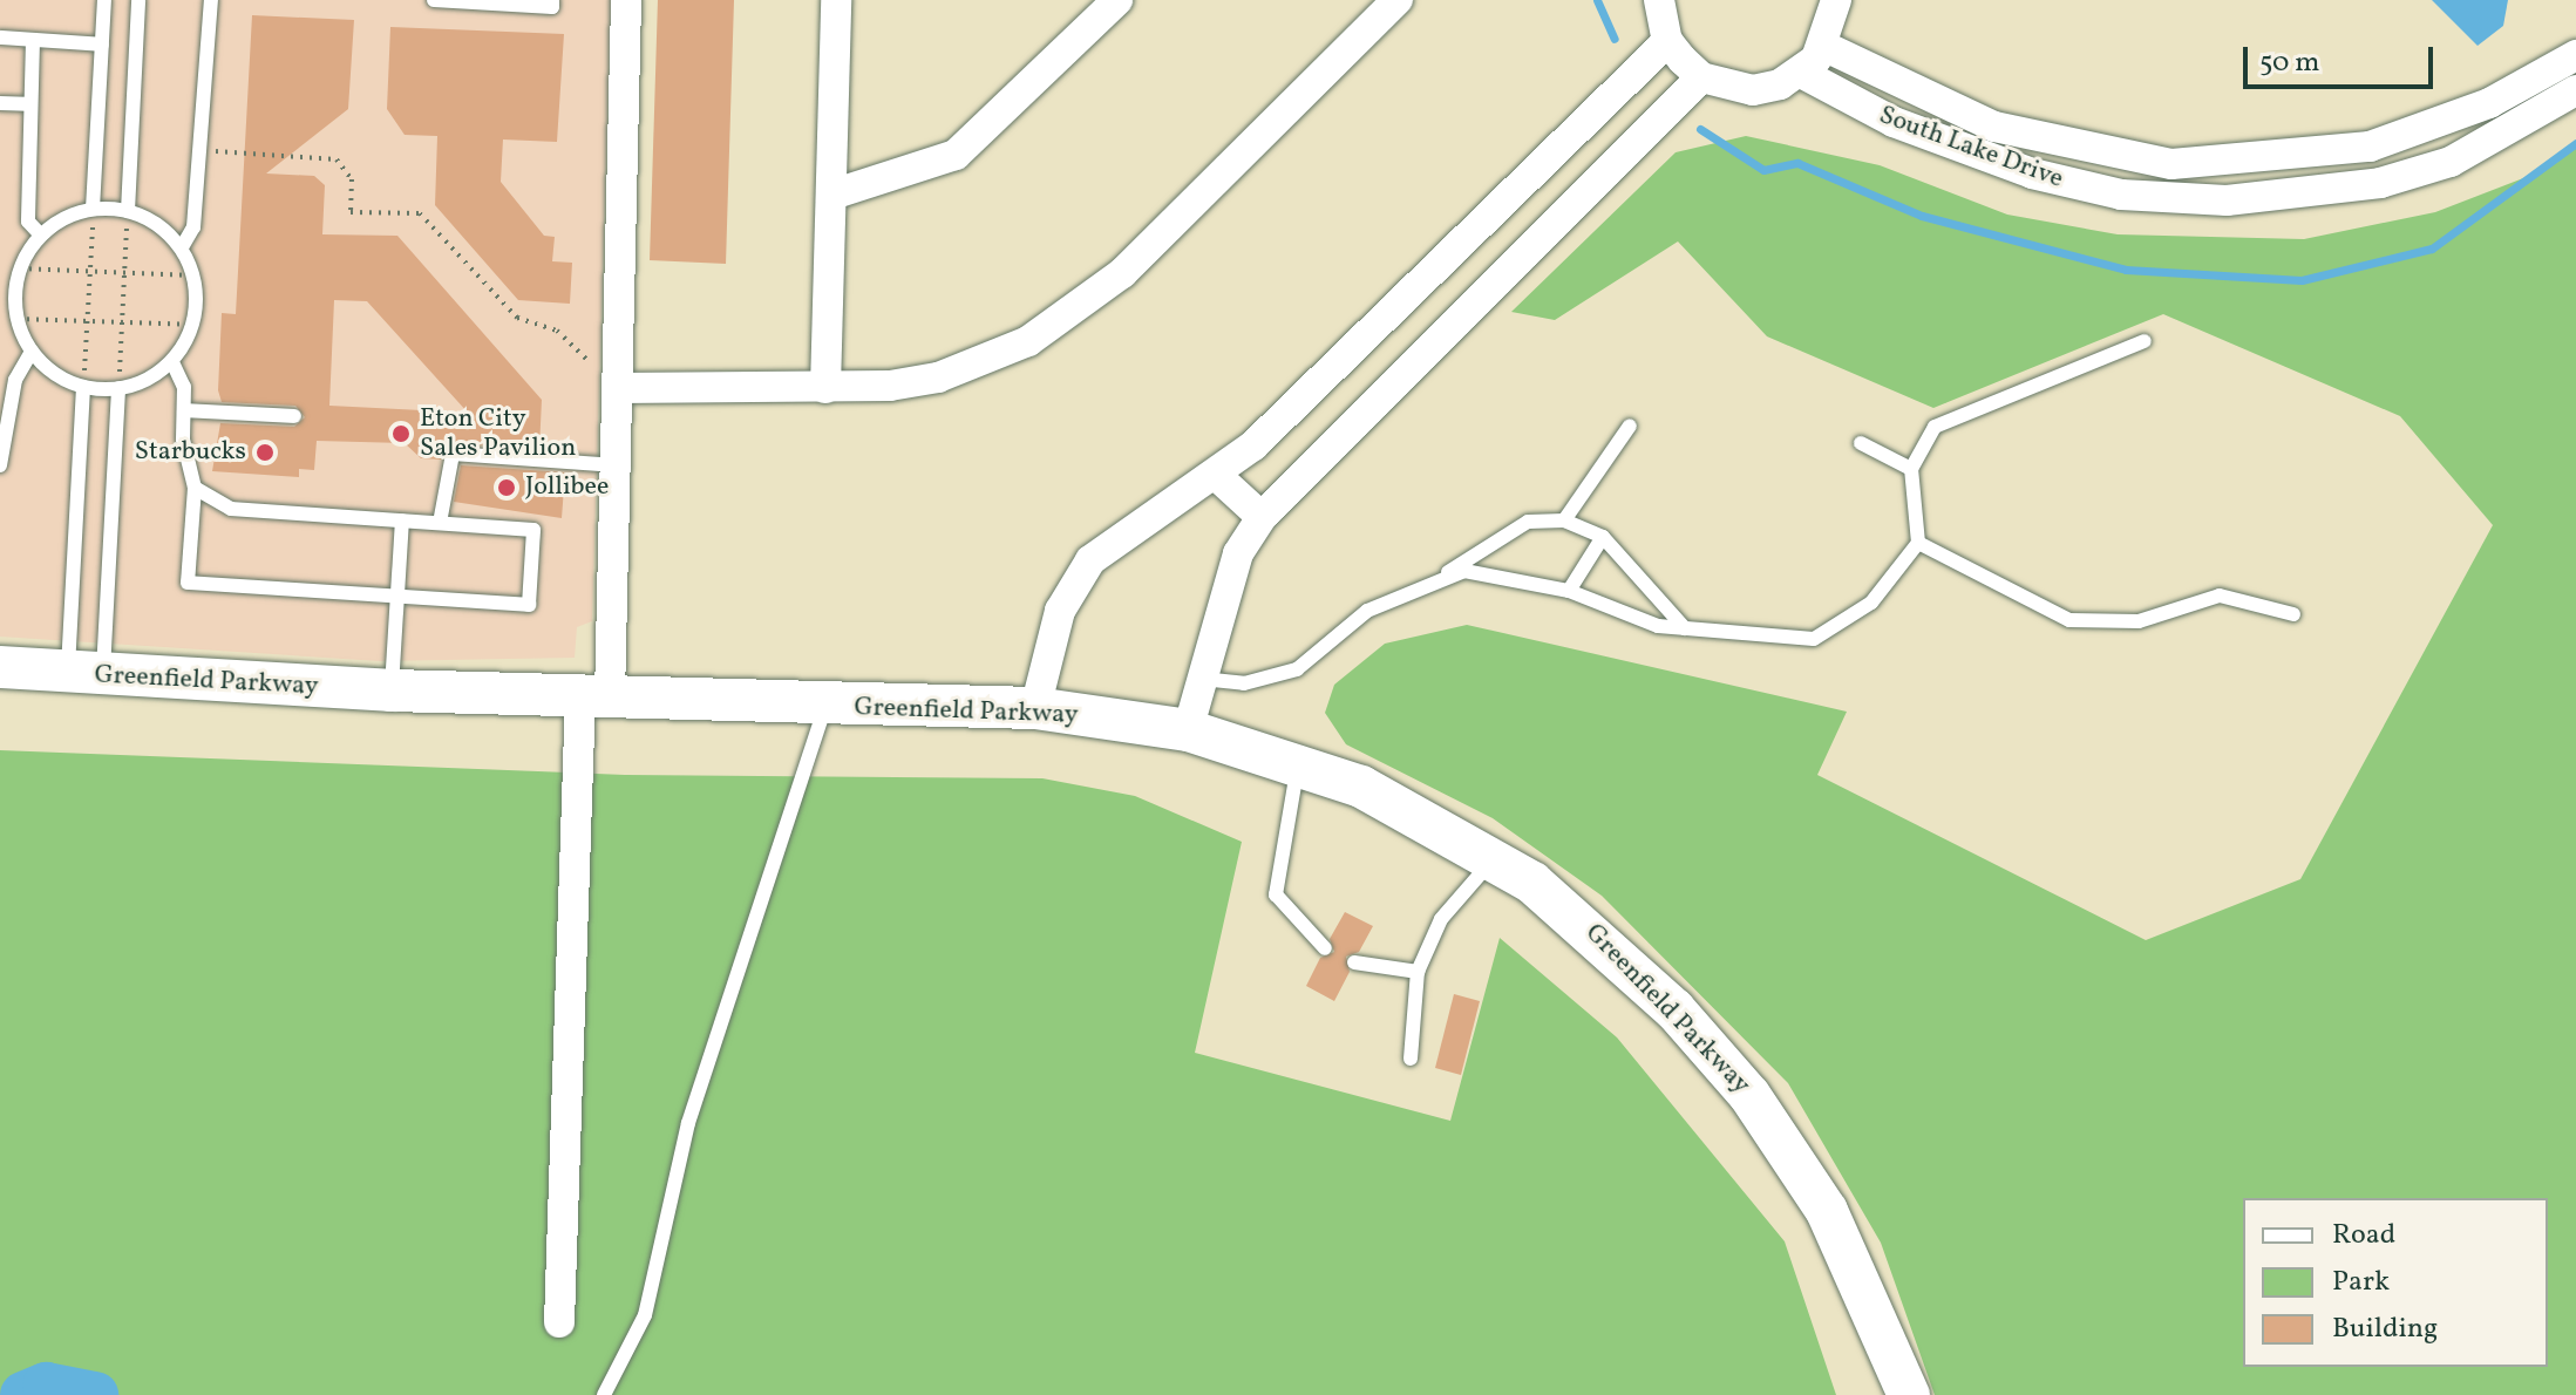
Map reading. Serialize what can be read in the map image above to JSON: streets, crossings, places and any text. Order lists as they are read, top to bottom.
{
  "streets": {
    "main road": ["Greenfield Parkway"],
    "street": ["South Lake Drive"]
  },
  "places": ["Eton City Sales Pavilion", "Starbucks", "Jollibee"],
  "legend": ["Road", "Park", "Building"],
  "scale_bar": "50 m"
}
